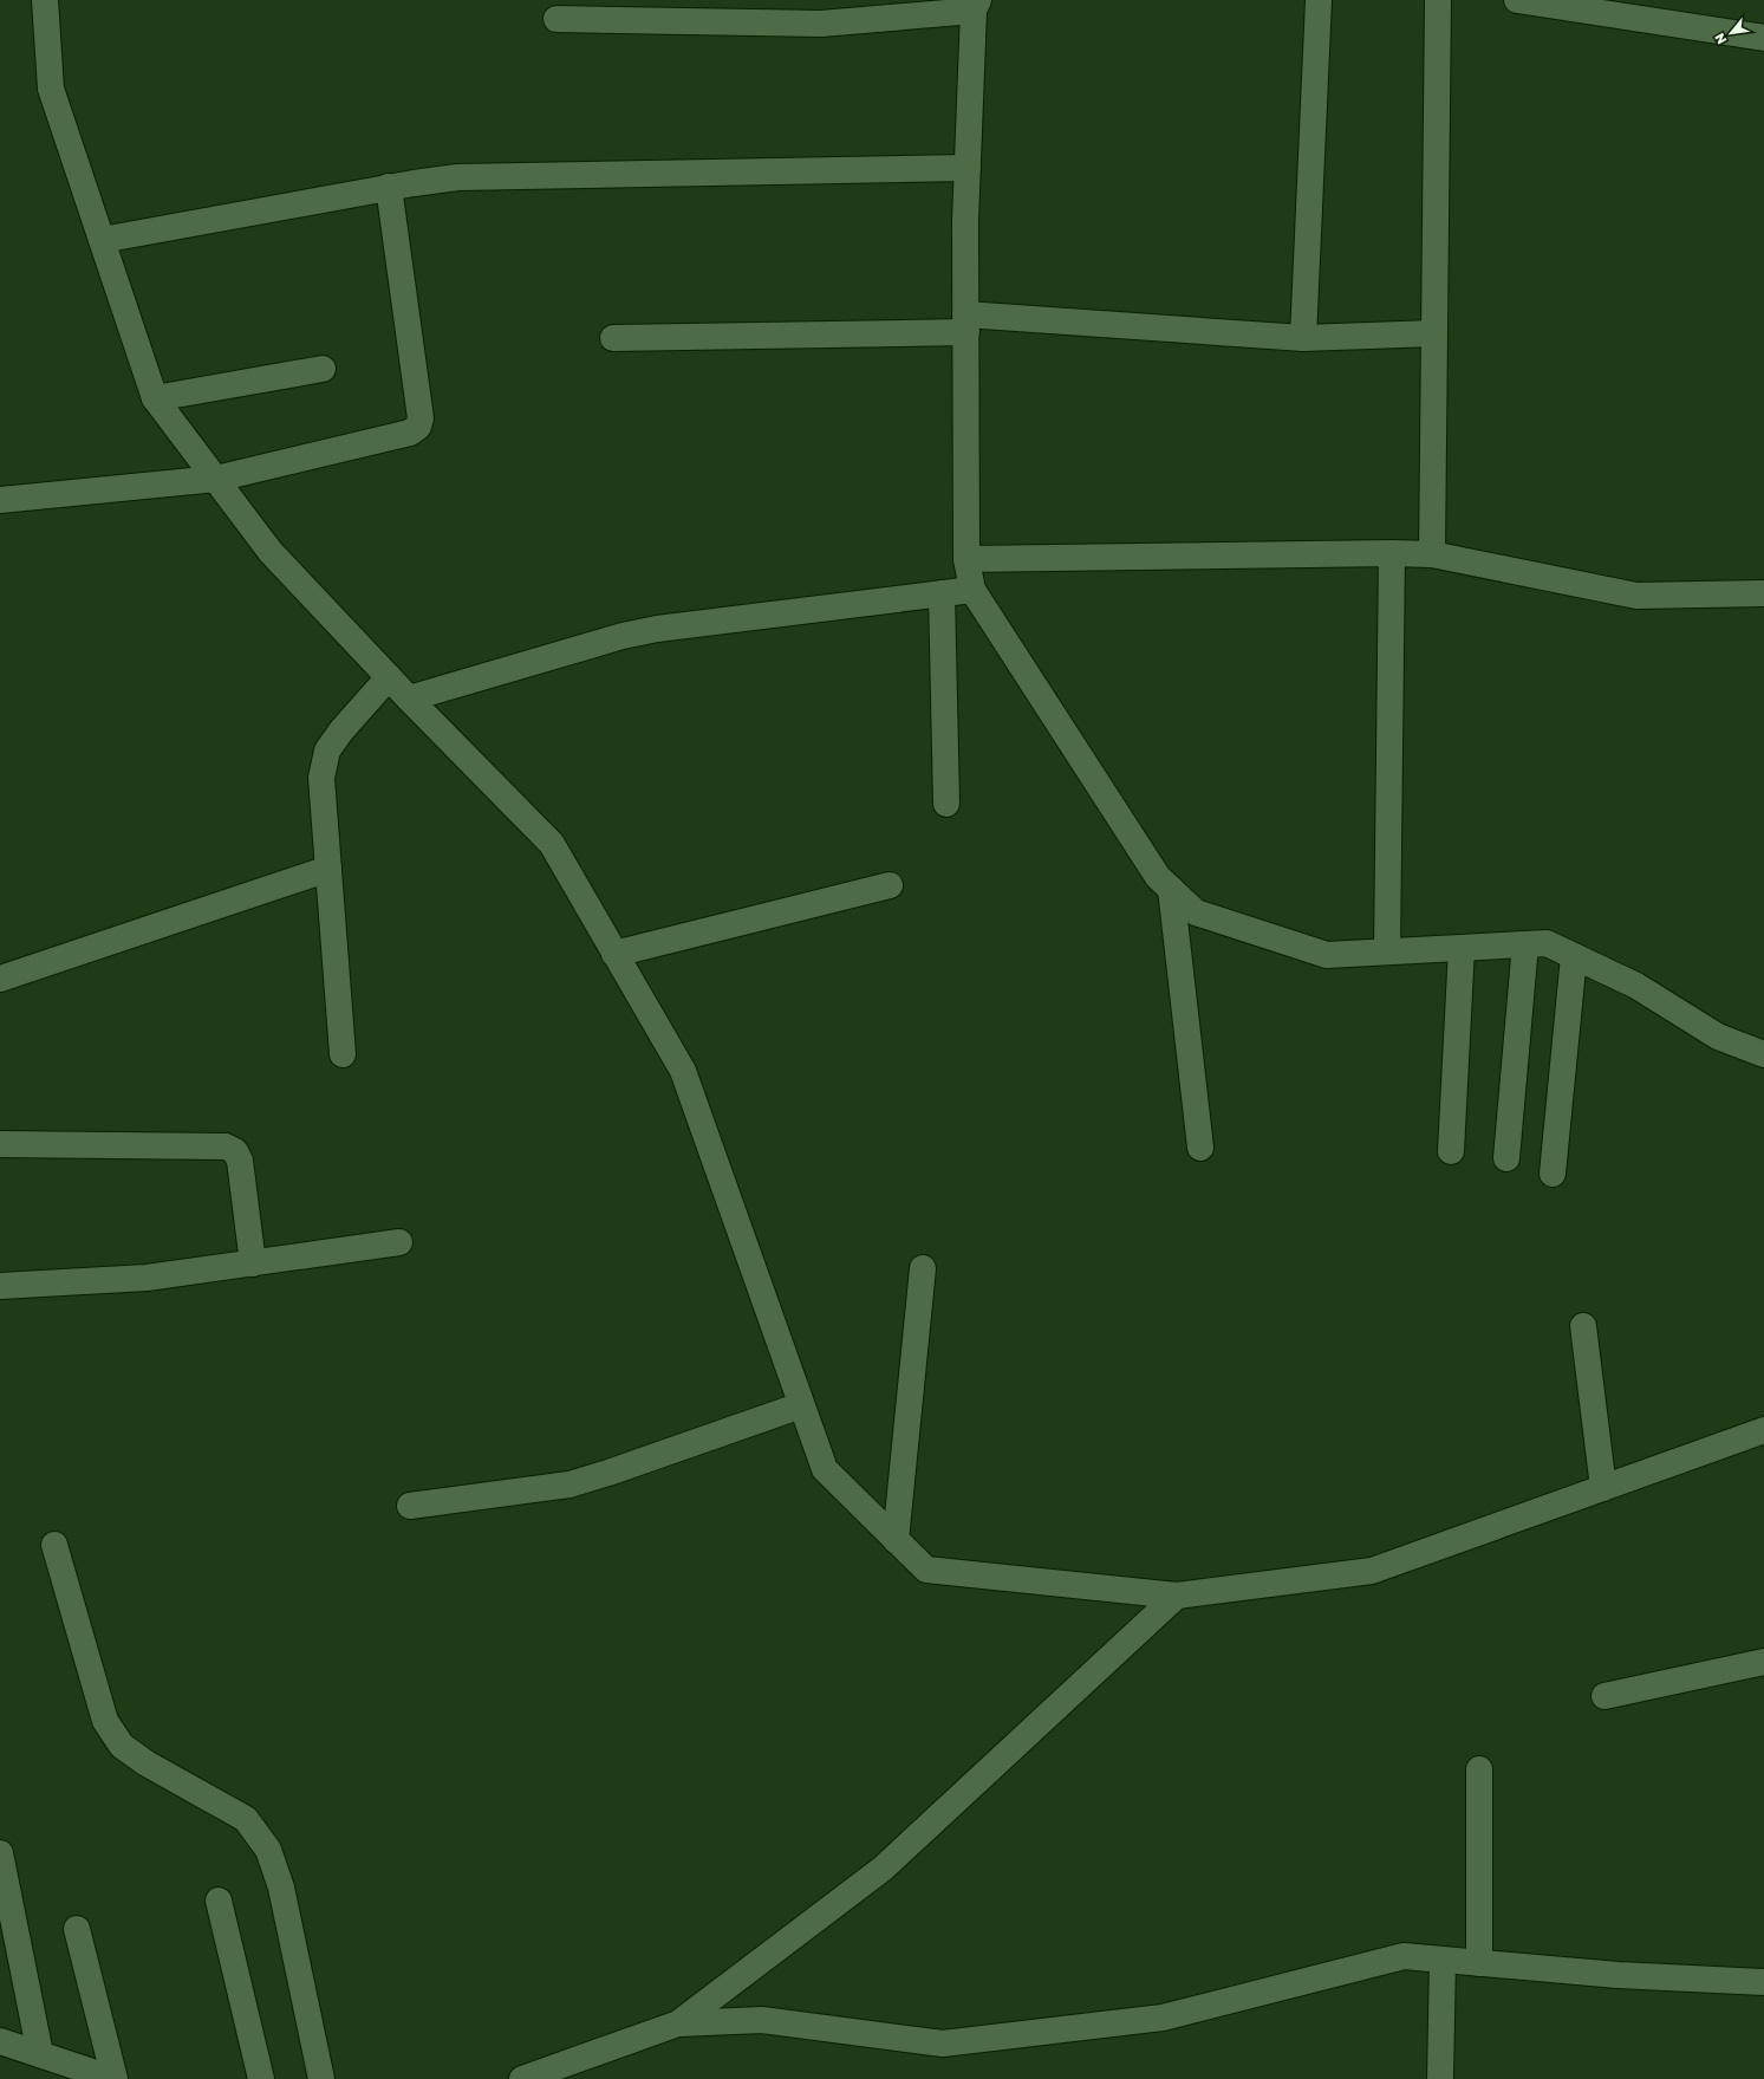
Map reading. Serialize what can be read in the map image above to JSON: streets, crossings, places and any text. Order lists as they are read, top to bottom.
{
  "north": "bottom left"
}
